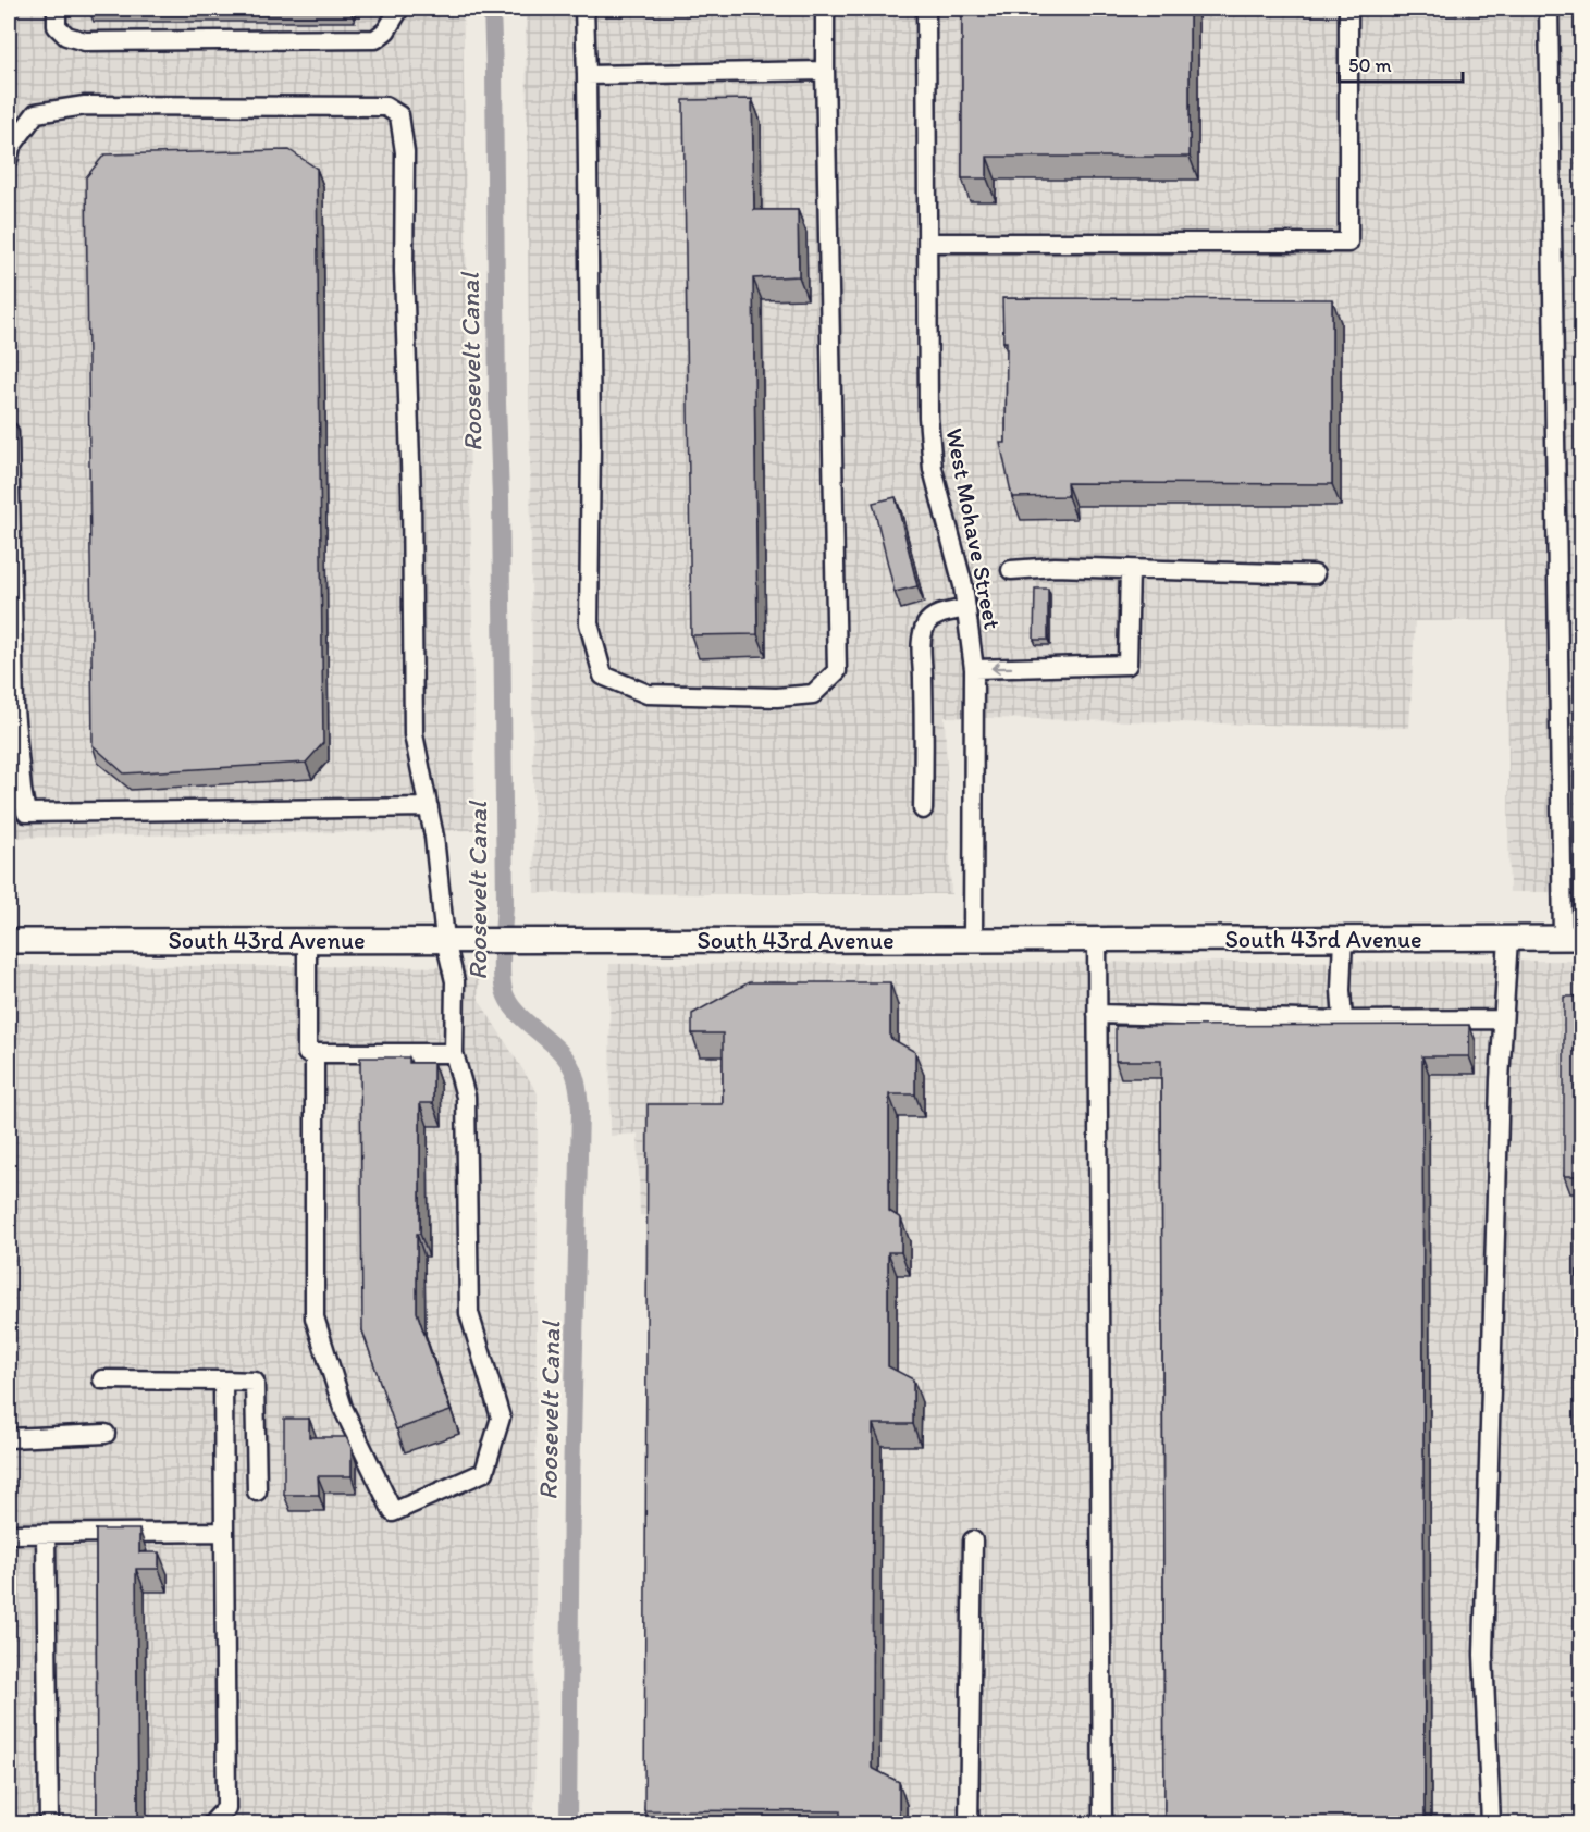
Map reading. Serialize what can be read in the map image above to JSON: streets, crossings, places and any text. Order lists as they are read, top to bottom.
{
  "streets": {
    "main road": ["South 43rd Avenue"],
    "street": ["West Mohave Street"]
  },
  "crossings": [
    ["West Mohave Street", "South 43rd Avenue"]
  ],
  "water": ["Roosevelt Canal"],
  "scale_bar": "50 m"
}
